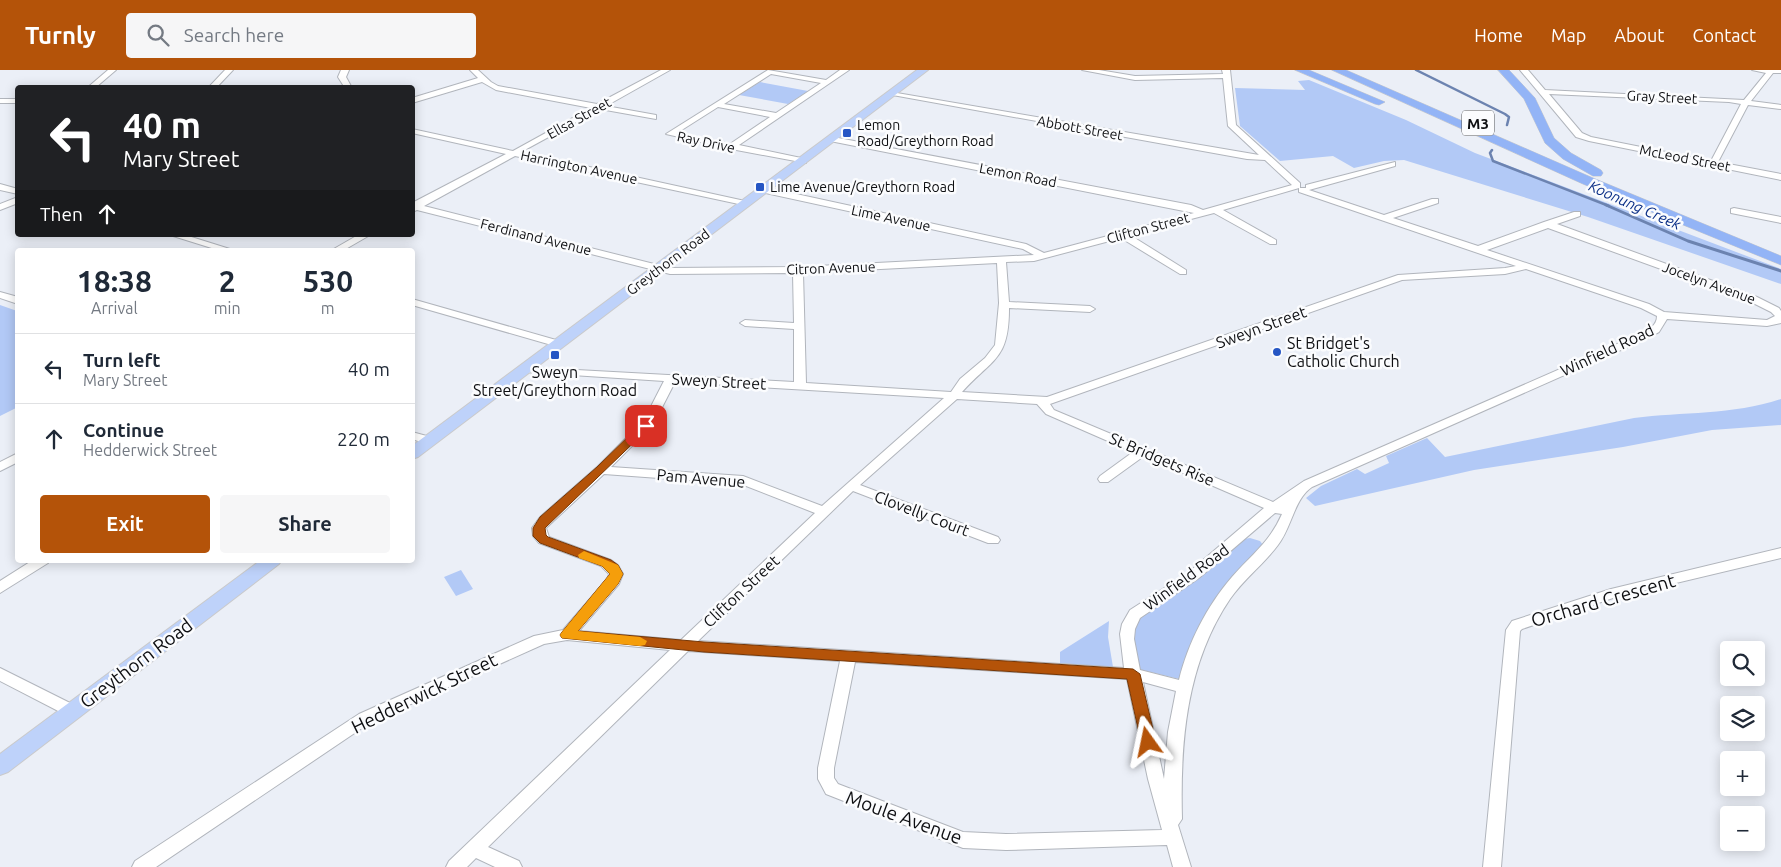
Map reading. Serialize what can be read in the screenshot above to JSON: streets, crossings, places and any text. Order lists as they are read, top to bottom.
{
  "streets": {
    "highway": ["M3"],
    "main road": ["Greythorn Road"],
    "street": [
      "Gray Street",
      "Ellsa Street",
      "Abbott Street",
      "Ray Drive",
      "McLeod Street",
      "Harrington Avenue",
      "Lemon Road",
      "Lime Avenue",
      "Clifton Street",
      "Ferdinand Avenue",
      "Citron Avenue",
      "Jocelyn Avenue",
      "Sweyn Street",
      "Winfield Road",
      "St Bridgets Rise",
      "Pam Avenue",
      "Clovelly Court",
      "Orchard Crescent",
      "Hedderwick Street",
      "Moule Avenue"
    ]
  },
  "crossings": [
    ["Gray Street", "McLeod Street"],
    ["Ellsa Street", "Harrington Avenue"],
    ["Abbott Street", "Greythorn Road"],
    ["Abbott Street", "Winfield Road"],
    ["Ray Drive", "Greythorn Road"],
    ["Harrington Avenue", "Greythorn Road"],
    ["Lemon Road", "Clifton Street"],
    ["Lemon Road", "Greythorn Road"],
    ["Lime Avenue", "Clifton Street"],
    ["Lime Avenue", "Greythorn Road"],
    ["Clifton Street", "Citron Avenue"],
    ["Clifton Street", "Sweyn Street"],
    ["Clifton Street", "Winfield Road"],
    ["Clifton Street", "Pam Avenue"],
    ["Clifton Street", "Clovelly Court"],
    ["Clifton Street", "Hedderwick Street"],
    ["Ferdinand Avenue", "Greythorn Road"],
    ["Ferdinand Avenue", "Citron Avenue"],
    ["Greythorn Road", "Citron Avenue"],
    ["Greythorn Road", "Sweyn Street"],
    ["Jocelyn Avenue", "Winfield Road"],
    ["Sweyn Street", "Winfield Road"],
    ["Sweyn Street", "St Bridgets Rise"],
    ["Winfield Road", "St Bridgets Rise"],
    ["Winfield Road", "Hedderwick Street"],
    ["Winfield Road", "Moule Avenue"],
    ["Hedderwick Street", "Moule Avenue"]
  ],
  "water": ["Koonung Creek"],
  "places": {
    "transit": ["Lemon Road/Greythorn Road", "Lime Avenue/Greythorn Road", "Sweyn Street/Greythorn Road"],
    "other": ["St Bridget's Catholic Church"]
  },
  "page": {
    "header": "Turnly",
    "search": "Search here",
    "nav": [
      "Home",
      "Map",
      "About",
      "Contact"
    ],
    "turn": ["40 m", "Mary Street"],
    "then": "Then",
    "eta": [
      "18:38",
      "Arrival",
      "2",
      "min",
      "530",
      "m"
    ],
    "list": [
      {
        "name": "Turn left",
        "note": "Mary Street",
        "value": "40 m"
      },
      {
        "name": "Continue",
        "note": "Hedderwick Street",
        "value": "220 m"
      }
    ],
    "buttons": ["Exit", "Share"],
    "map_buttons": ["+", "−"]
  }
}
